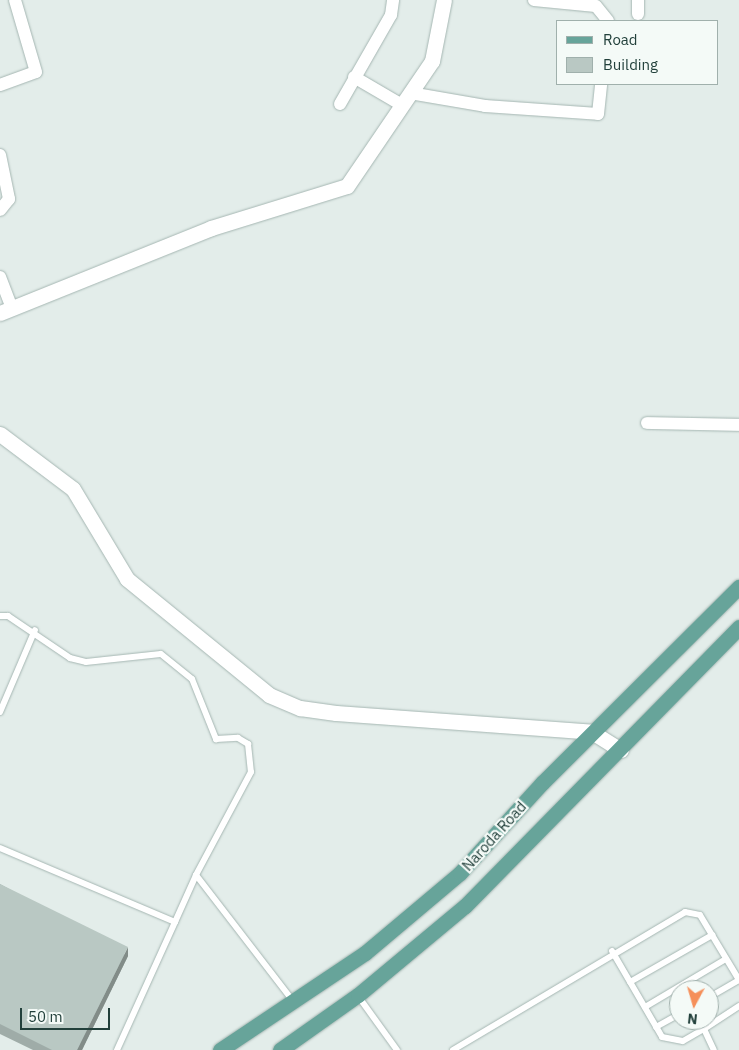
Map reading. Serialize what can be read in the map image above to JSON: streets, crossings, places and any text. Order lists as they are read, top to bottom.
{
  "streets": {
    "main road": ["Naroda Road"]
  },
  "legend": ["Road", "Building"],
  "scale_bar": "50 m",
  "north": "bottom"
}
